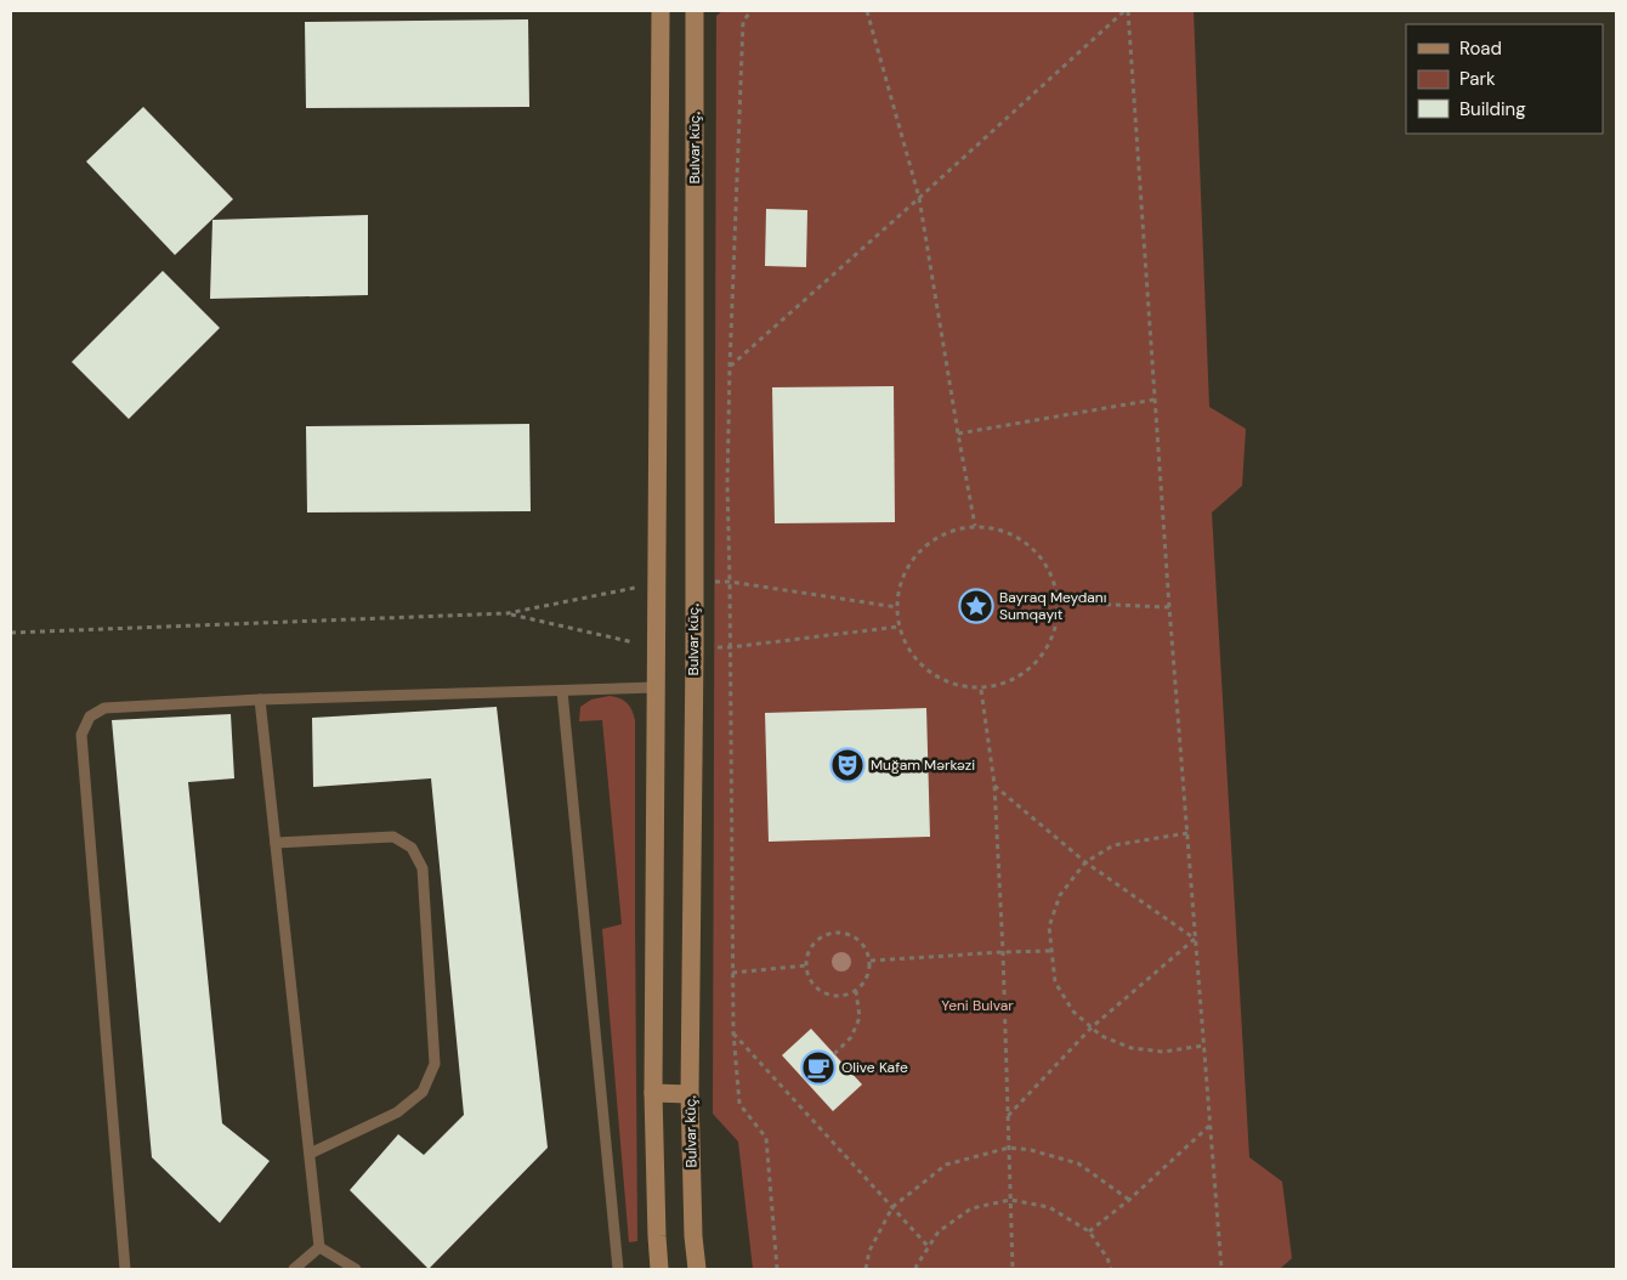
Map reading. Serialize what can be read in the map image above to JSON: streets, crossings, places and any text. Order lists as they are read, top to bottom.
{
  "streets": {
    "street": ["Bulvar küç."]
  },
  "parks": ["Yeni Bulvar"],
  "places": {
    "place": ["Bayraq Meydanı Sumqayıt"],
    "theatre": ["Muğam Mərkəzi"],
    "cafe": ["Olive Kafe"]
  },
  "legend": ["Road", "Park", "Building"]
}
